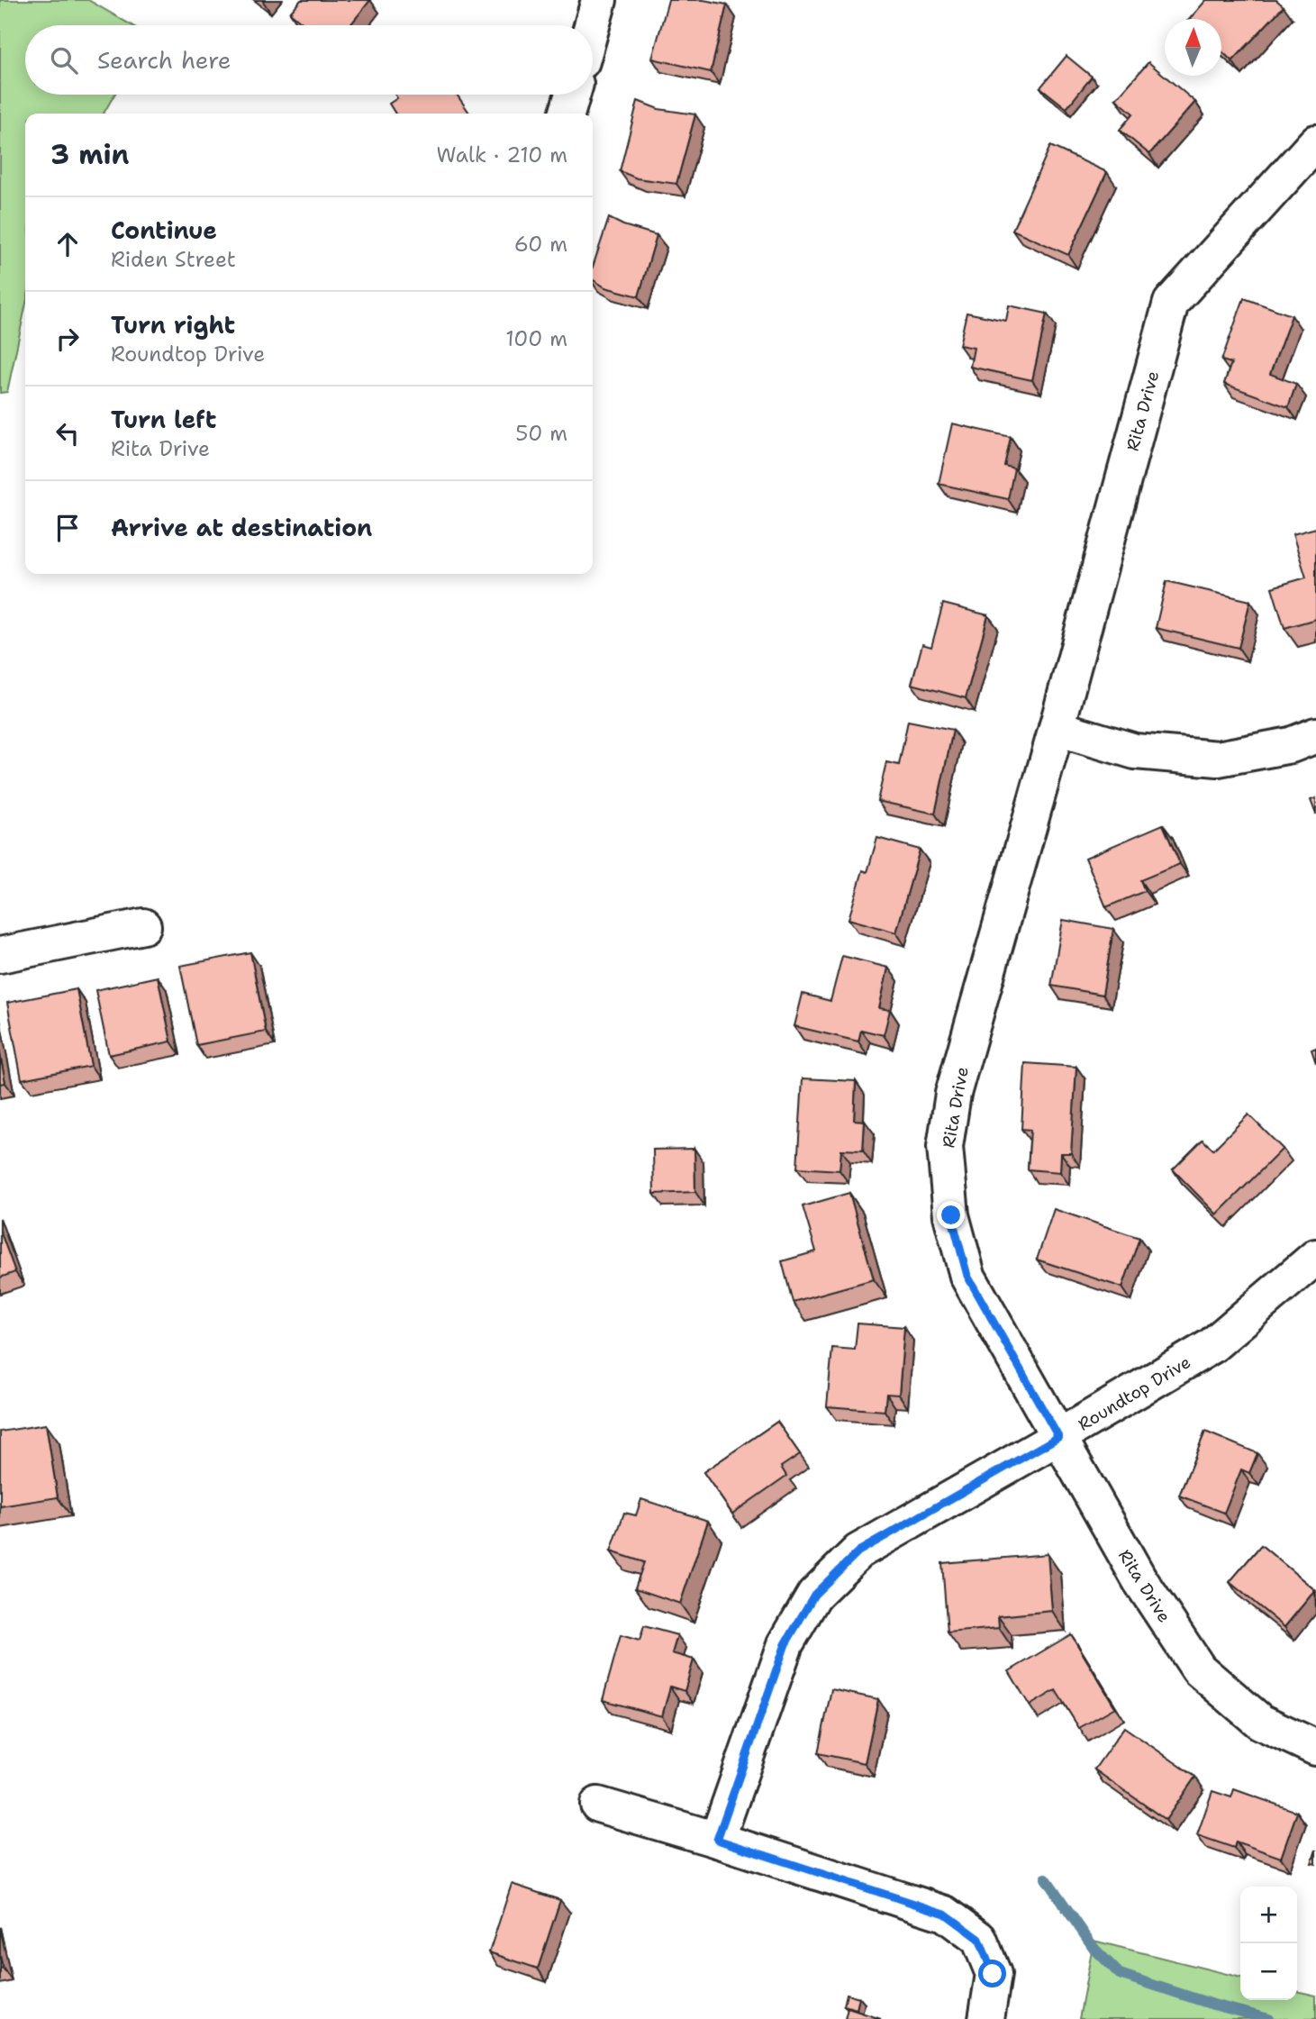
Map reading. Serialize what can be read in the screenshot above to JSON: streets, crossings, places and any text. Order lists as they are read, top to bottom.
{
  "streets": {
    "street": ["Rita Drive", "Roundtop Drive"]
  },
  "crossings": [
    ["Rita Drive", "Roundtop Drive"]
  ],
  "north": "top",
  "page": {
    "search": "Search here",
    "heading": ["3 min", "Walk · 210 m"],
    "list": [
      ["Continue", "Riden Street", "60 m"],
      ["Turn right", "Roundtop Drive", "100 m"],
      ["Turn left", "Rita Drive", "50 m"],
      "Arrive at destination"
    ],
    "map_buttons": ["+", "−"]
  }
}
